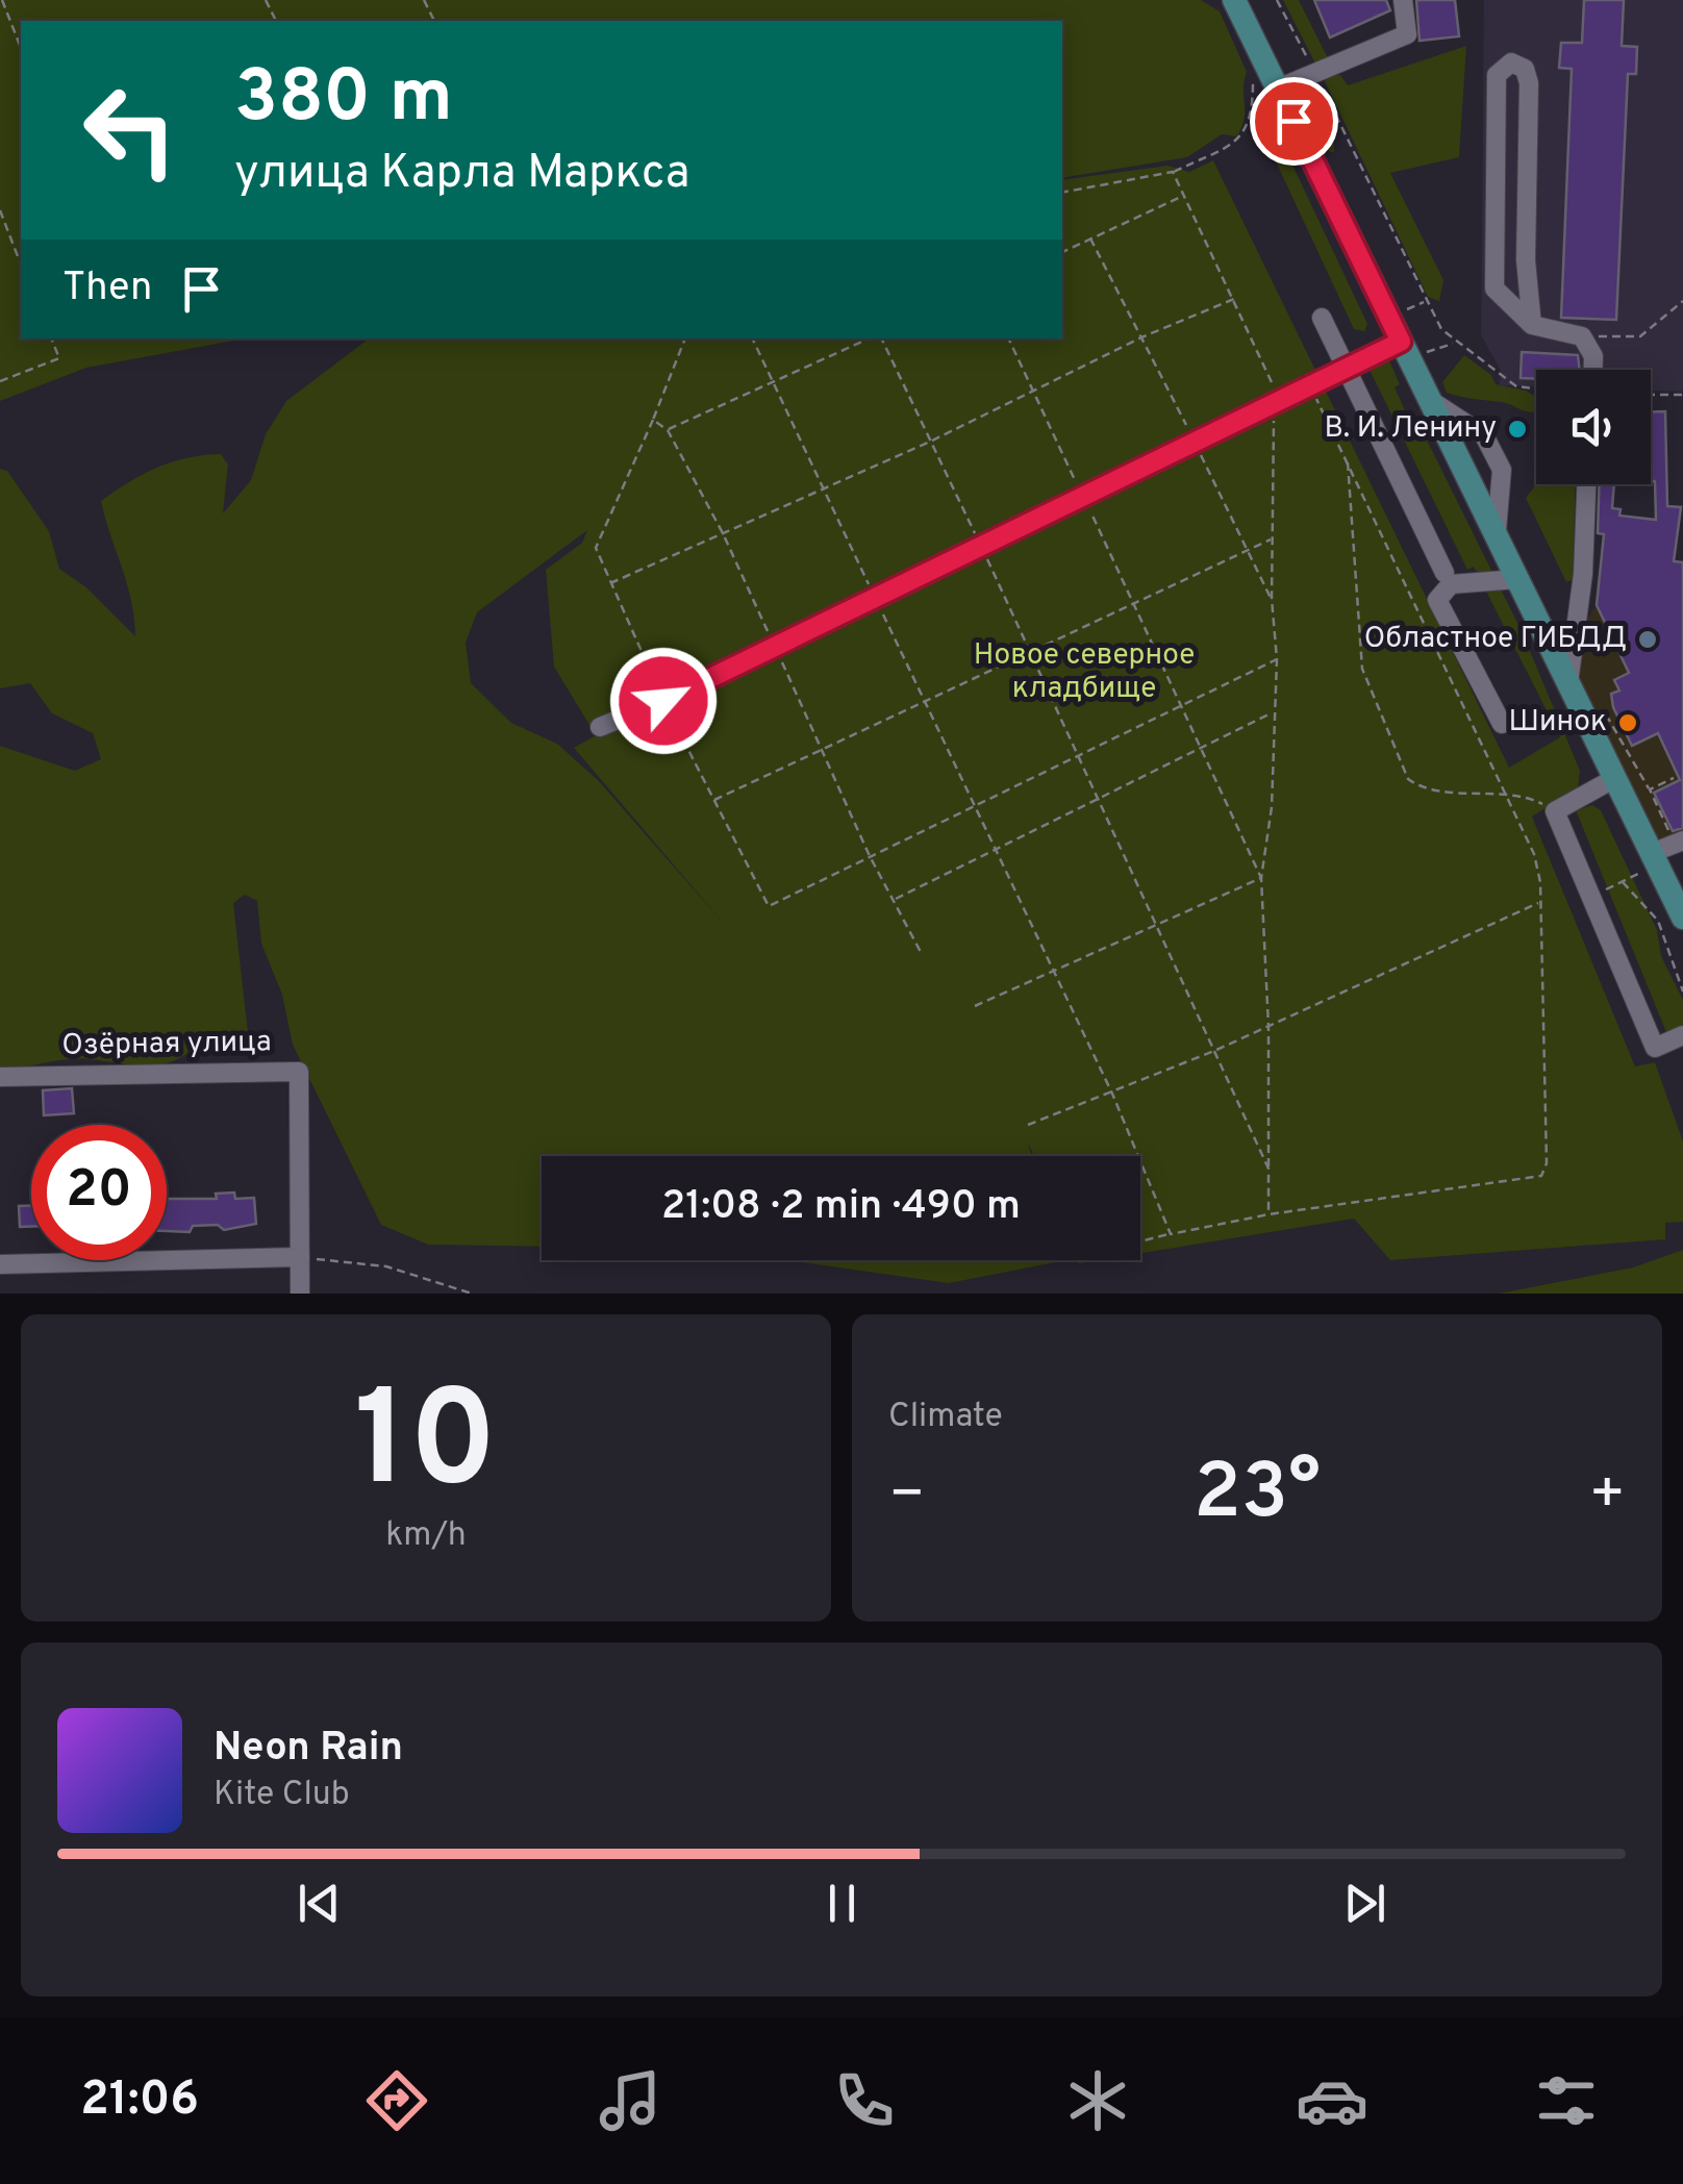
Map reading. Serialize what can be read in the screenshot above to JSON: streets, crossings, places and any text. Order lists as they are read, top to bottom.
{
  "streets": {
    "street": ["Озёрная улица"]
  },
  "parks": ["Новое северное кладбище"],
  "places": ["В. И. Ленину", "Областное ГИБДД", "Шинок"],
  "page": {
    "turn": ["380 m", "улица Карла Маркса"],
    "then": "Then",
    "limit": "20",
    "trip": "21:08 · 2 min · 490 m",
    "tile": [
      ["10", "km/h"],
      "Climate"
    ],
    "heat": ["−", "23°", "+"],
    "song": ["Neon Rain", "Kite Club"],
    "tabs": "21:06"
  }
}
